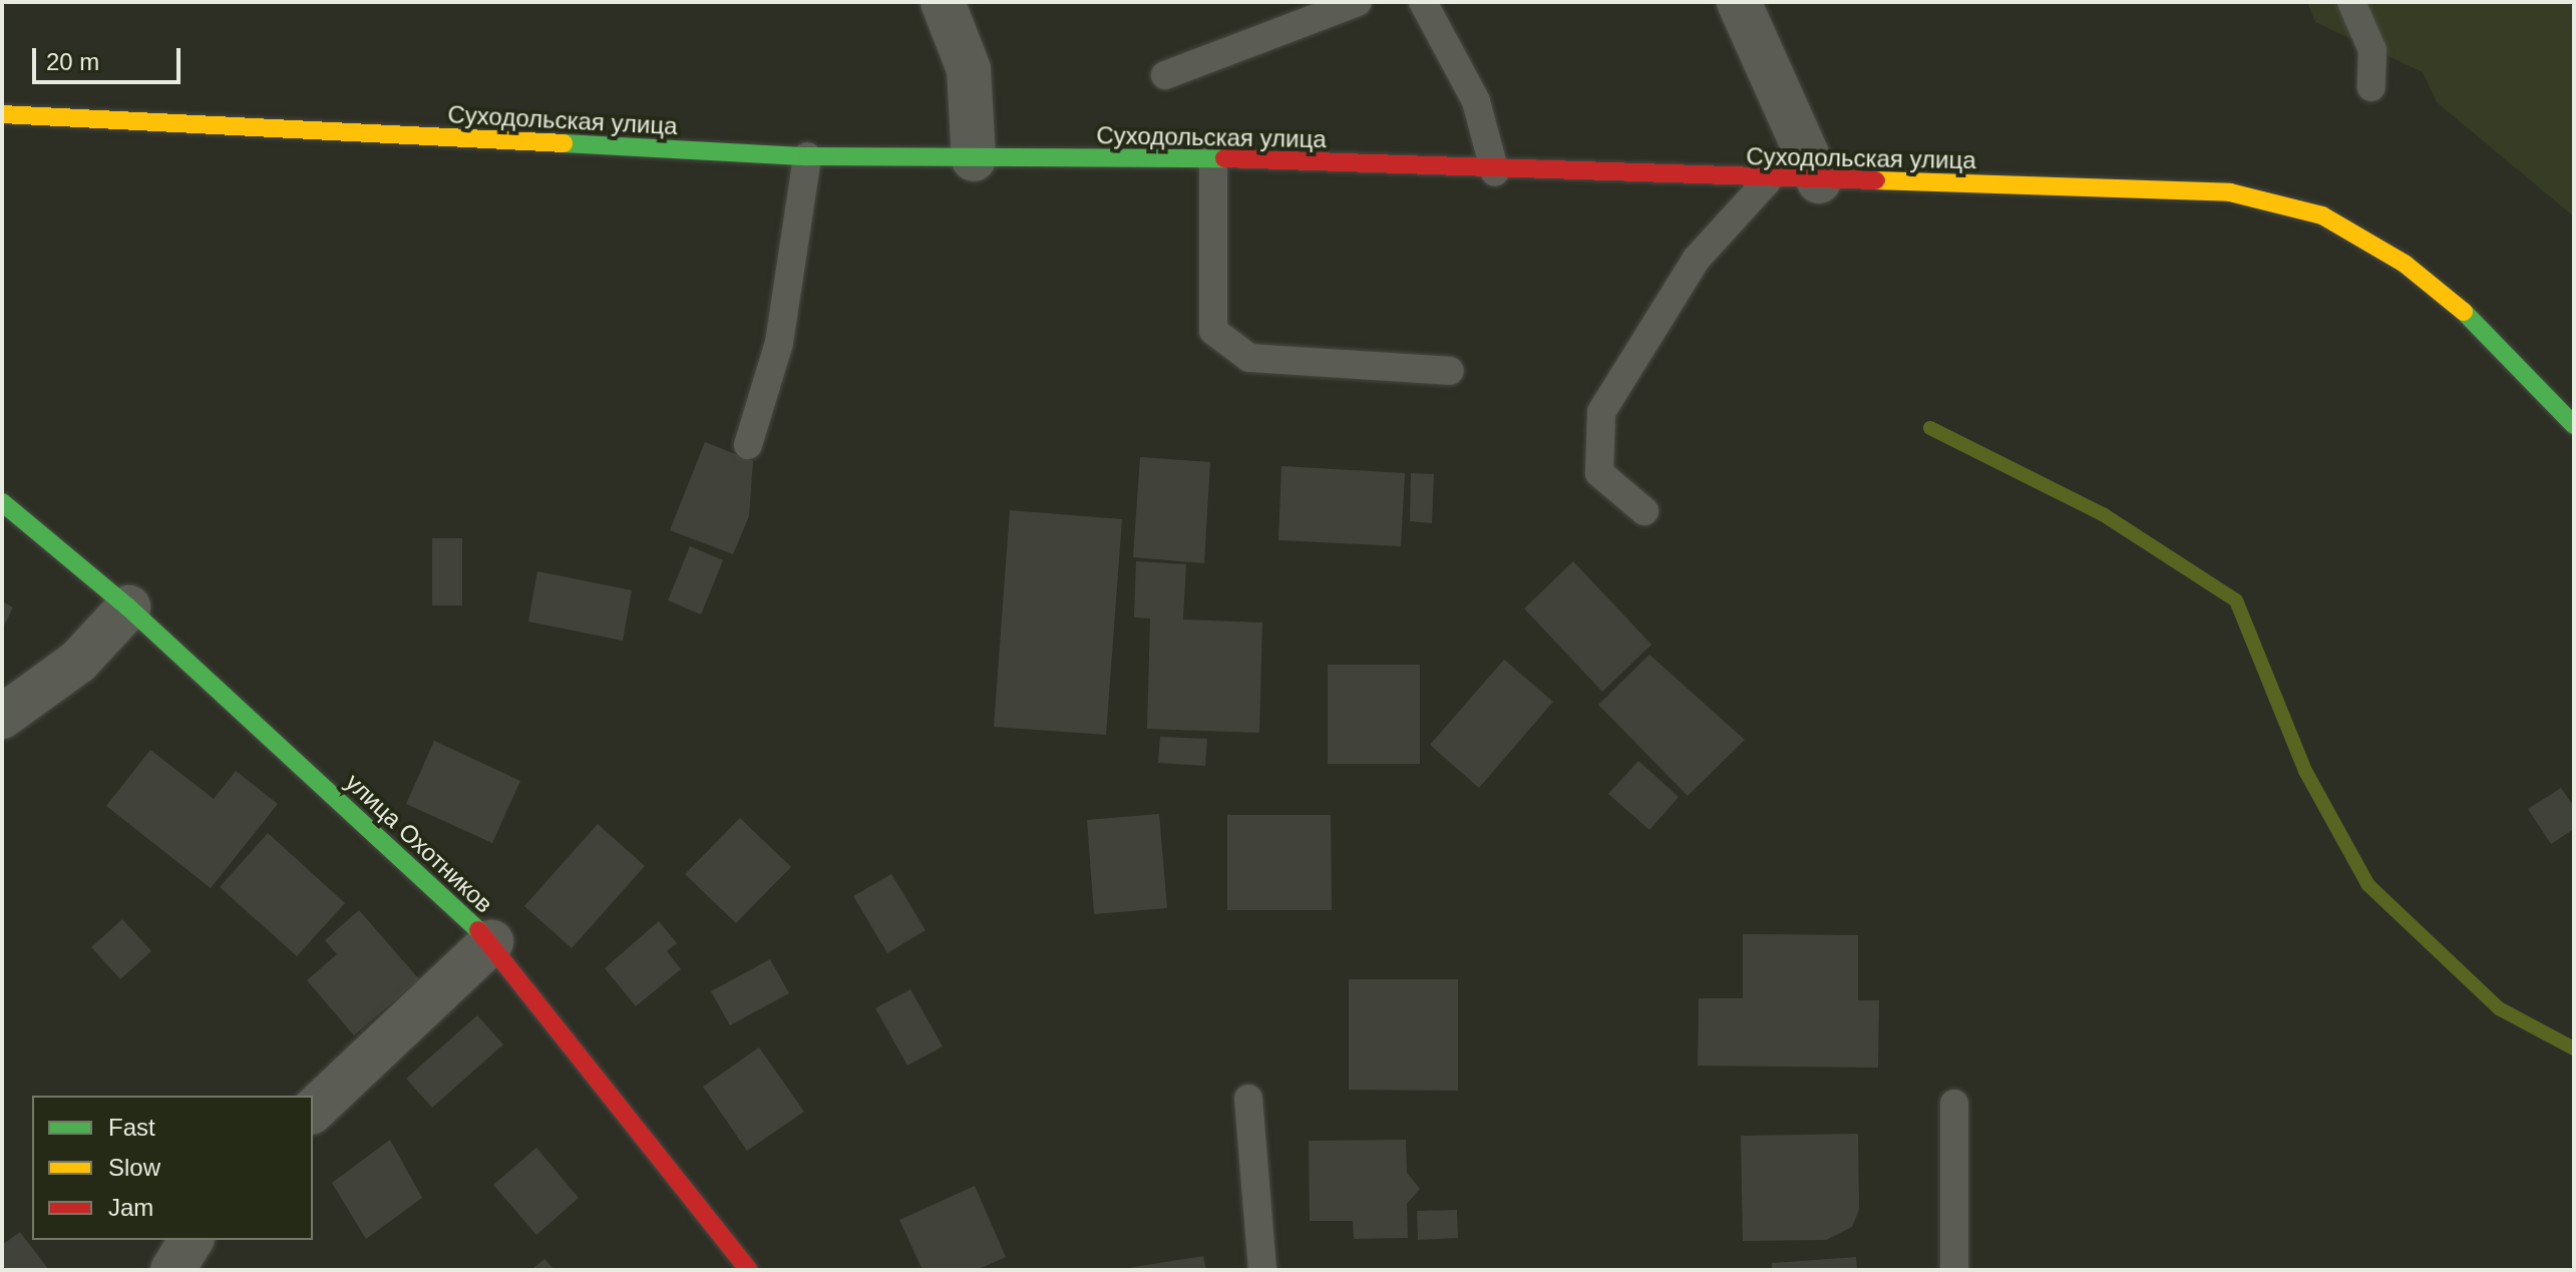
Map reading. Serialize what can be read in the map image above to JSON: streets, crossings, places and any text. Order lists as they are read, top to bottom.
{
  "streets": {
    "main road": ["Суходольская улица", "улица Охотников"]
  },
  "legend": ["Fast", "Slow", "Jam"],
  "scale_bar": "20 m"
}
